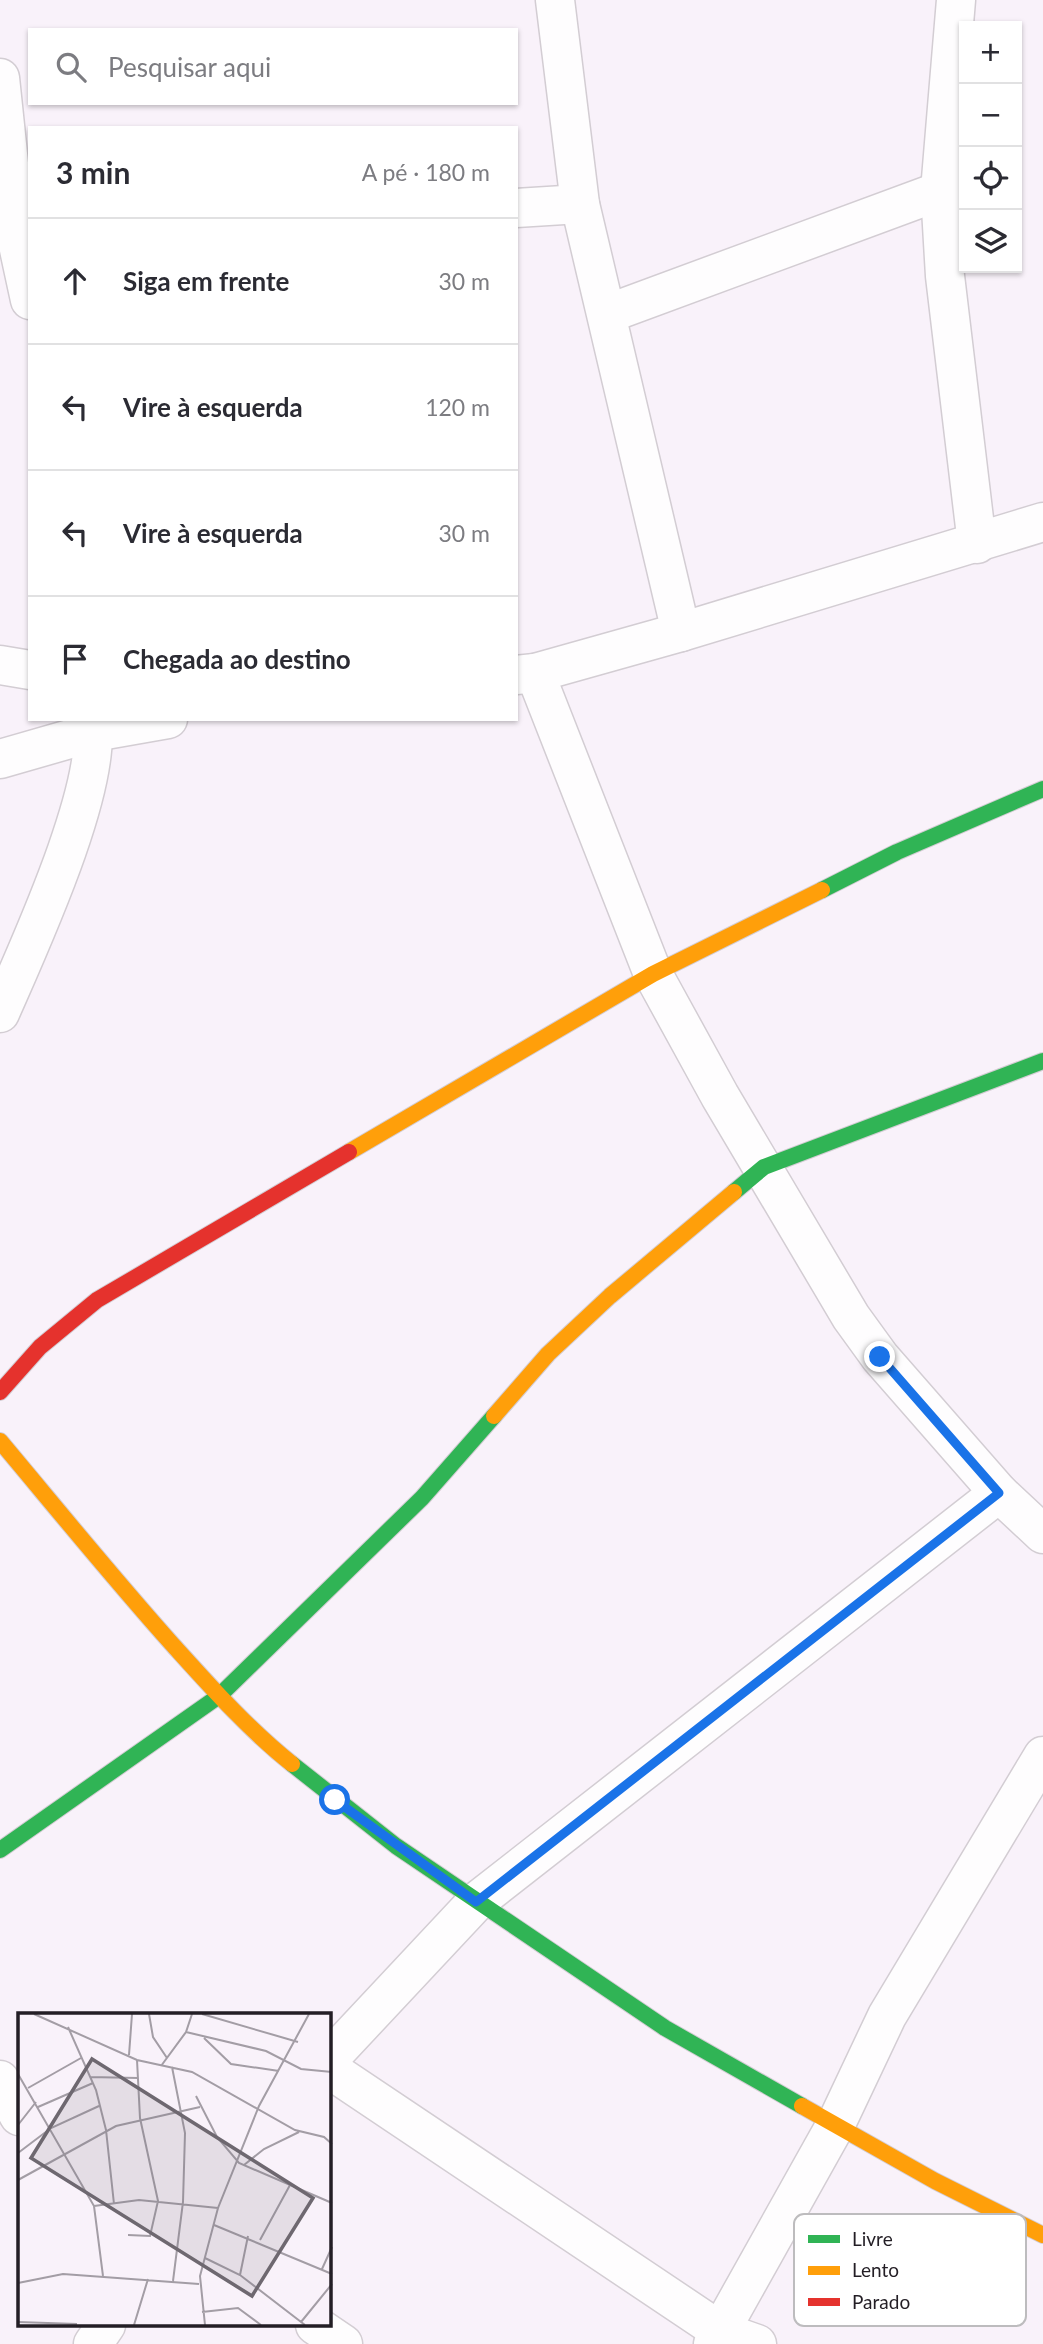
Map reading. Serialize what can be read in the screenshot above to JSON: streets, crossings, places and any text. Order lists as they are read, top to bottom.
{
  "legend": ["Livre", "Lento", "Parado"],
  "page": {
    "map_buttons": ["+", "−"],
    "search": "Pesquisar aqui",
    "heading": ["3 min", "A pé · 180 m"],
    "list": [
      ["Siga em frente", "30 m"],
      ["Vire à esquerda", "120 m"],
      ["Vire à esquerda", "30 m"],
      "Chegada ao destino"
    ]
  }
}
